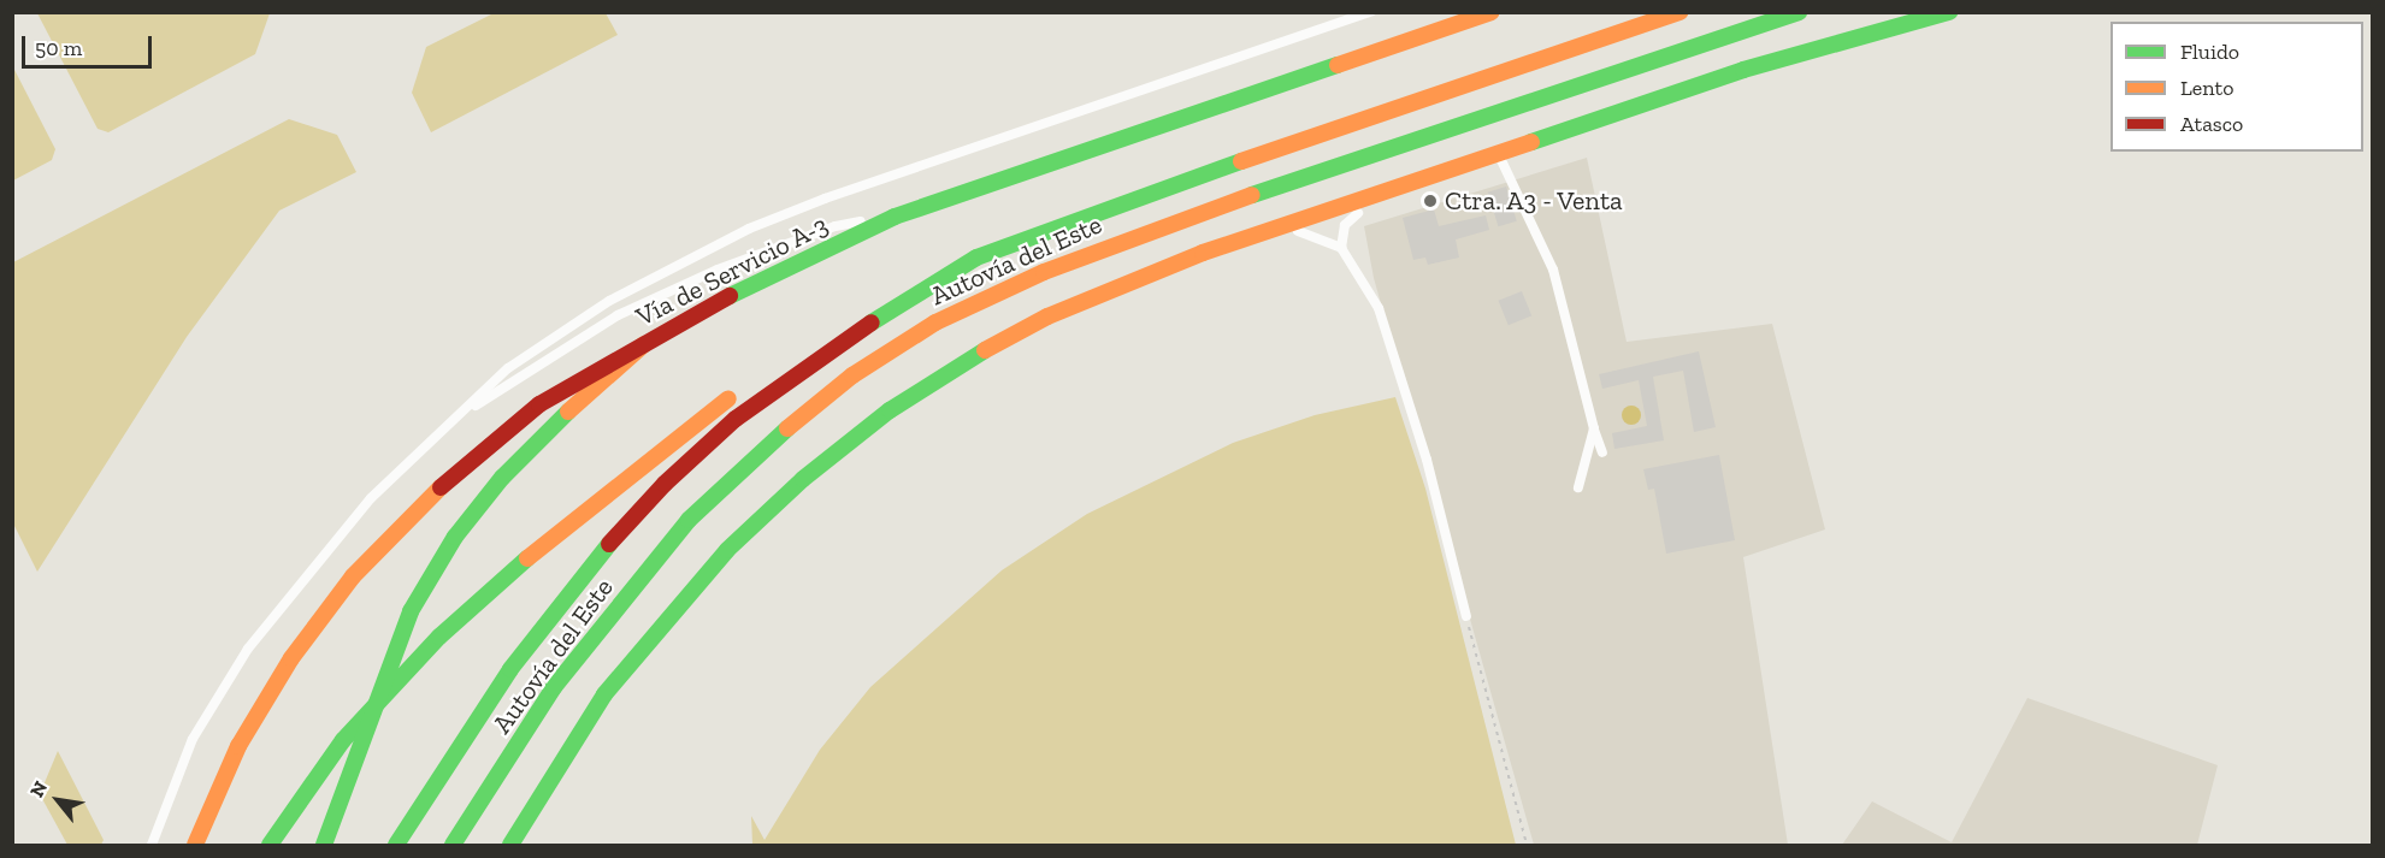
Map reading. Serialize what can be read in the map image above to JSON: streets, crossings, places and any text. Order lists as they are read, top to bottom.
{
  "streets": {
    "main road": ["Autovía del Este", "Vía de Servicio A-3"]
  },
  "places": ["Ctra. A3 - Venta"],
  "legend": ["Fluido", "Lento", "Atasco"],
  "scale_bar": "50 m",
  "north": "top left"
}
